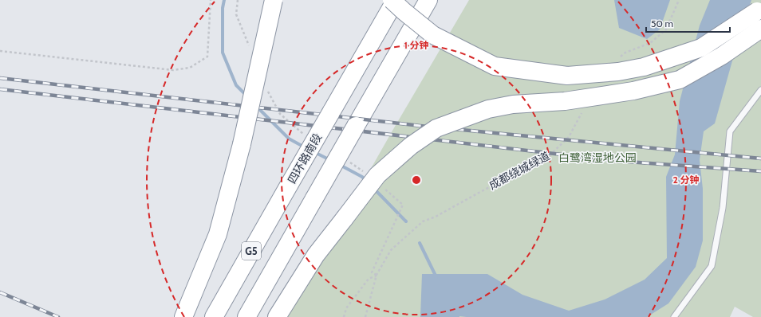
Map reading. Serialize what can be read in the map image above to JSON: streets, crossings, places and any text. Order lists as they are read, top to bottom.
{
  "streets": {
    "highway": ["四环路南段", "G5"],
    "path": ["成都绕城绿道"]
  },
  "parks": ["白鹭湾湿地公园"],
  "scale_bar": "50 m",
  "rings": ["1 分钟", "2 分钟"]
}
